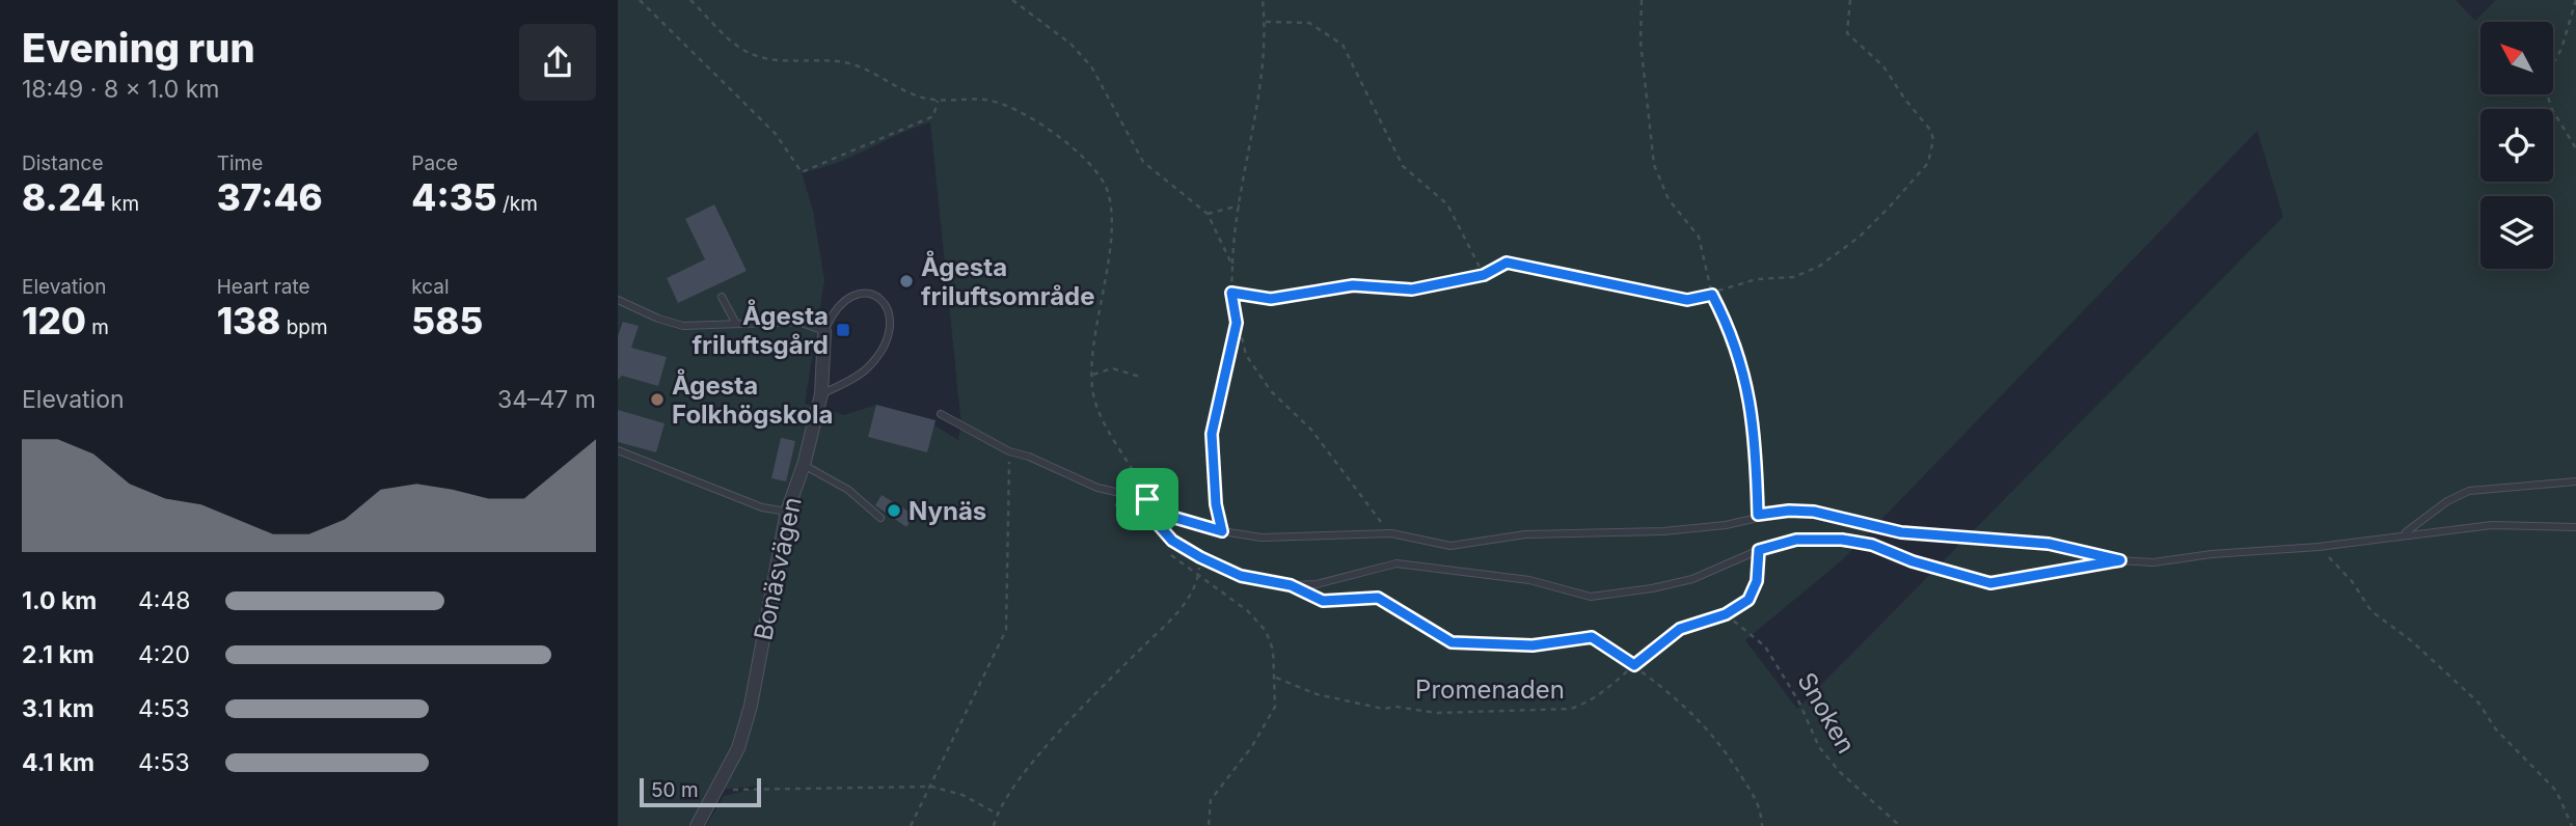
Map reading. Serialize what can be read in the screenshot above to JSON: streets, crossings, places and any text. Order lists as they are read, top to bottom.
{
  "streets": {
    "street": ["Bonäsvägen"],
    "path": ["Promenaden", "Snoken"]
  },
  "crossings": [
    ["Promenaden", "Snoken"]
  ],
  "places": {
    "other": ["Ågesta friluftsområde", "Ågesta Folkhögskola", "Nynäs"],
    "transit": ["Ågesta friluftsgård"]
  },
  "scale_bar": "50 m",
  "north": "top left",
  "page": {
    "heading": ["Evening run", "18:49 · 8 × 1.0 km"],
    "stats": [
      ["Distance", "8.24 km"],
      ["Time", "37:46"],
      ["Pace", "4:35 /km"],
      ["Elevation", "120 m"],
      ["Heart rate", "138 bpm"],
      ["kcal", "585"]
    ],
    "chart": ["Elevation", "34–47 m"],
    "list": [
      {
        "name": "1.0 km",
        "note": "4:48"
      },
      {
        "name": "2.1 km",
        "note": "4:20"
      },
      {
        "name": "3.1 km",
        "note": "4:53"
      },
      {
        "name": "4.1 km",
        "note": "4:53"
      }
    ],
    "scale": "50 m"
  }
}
